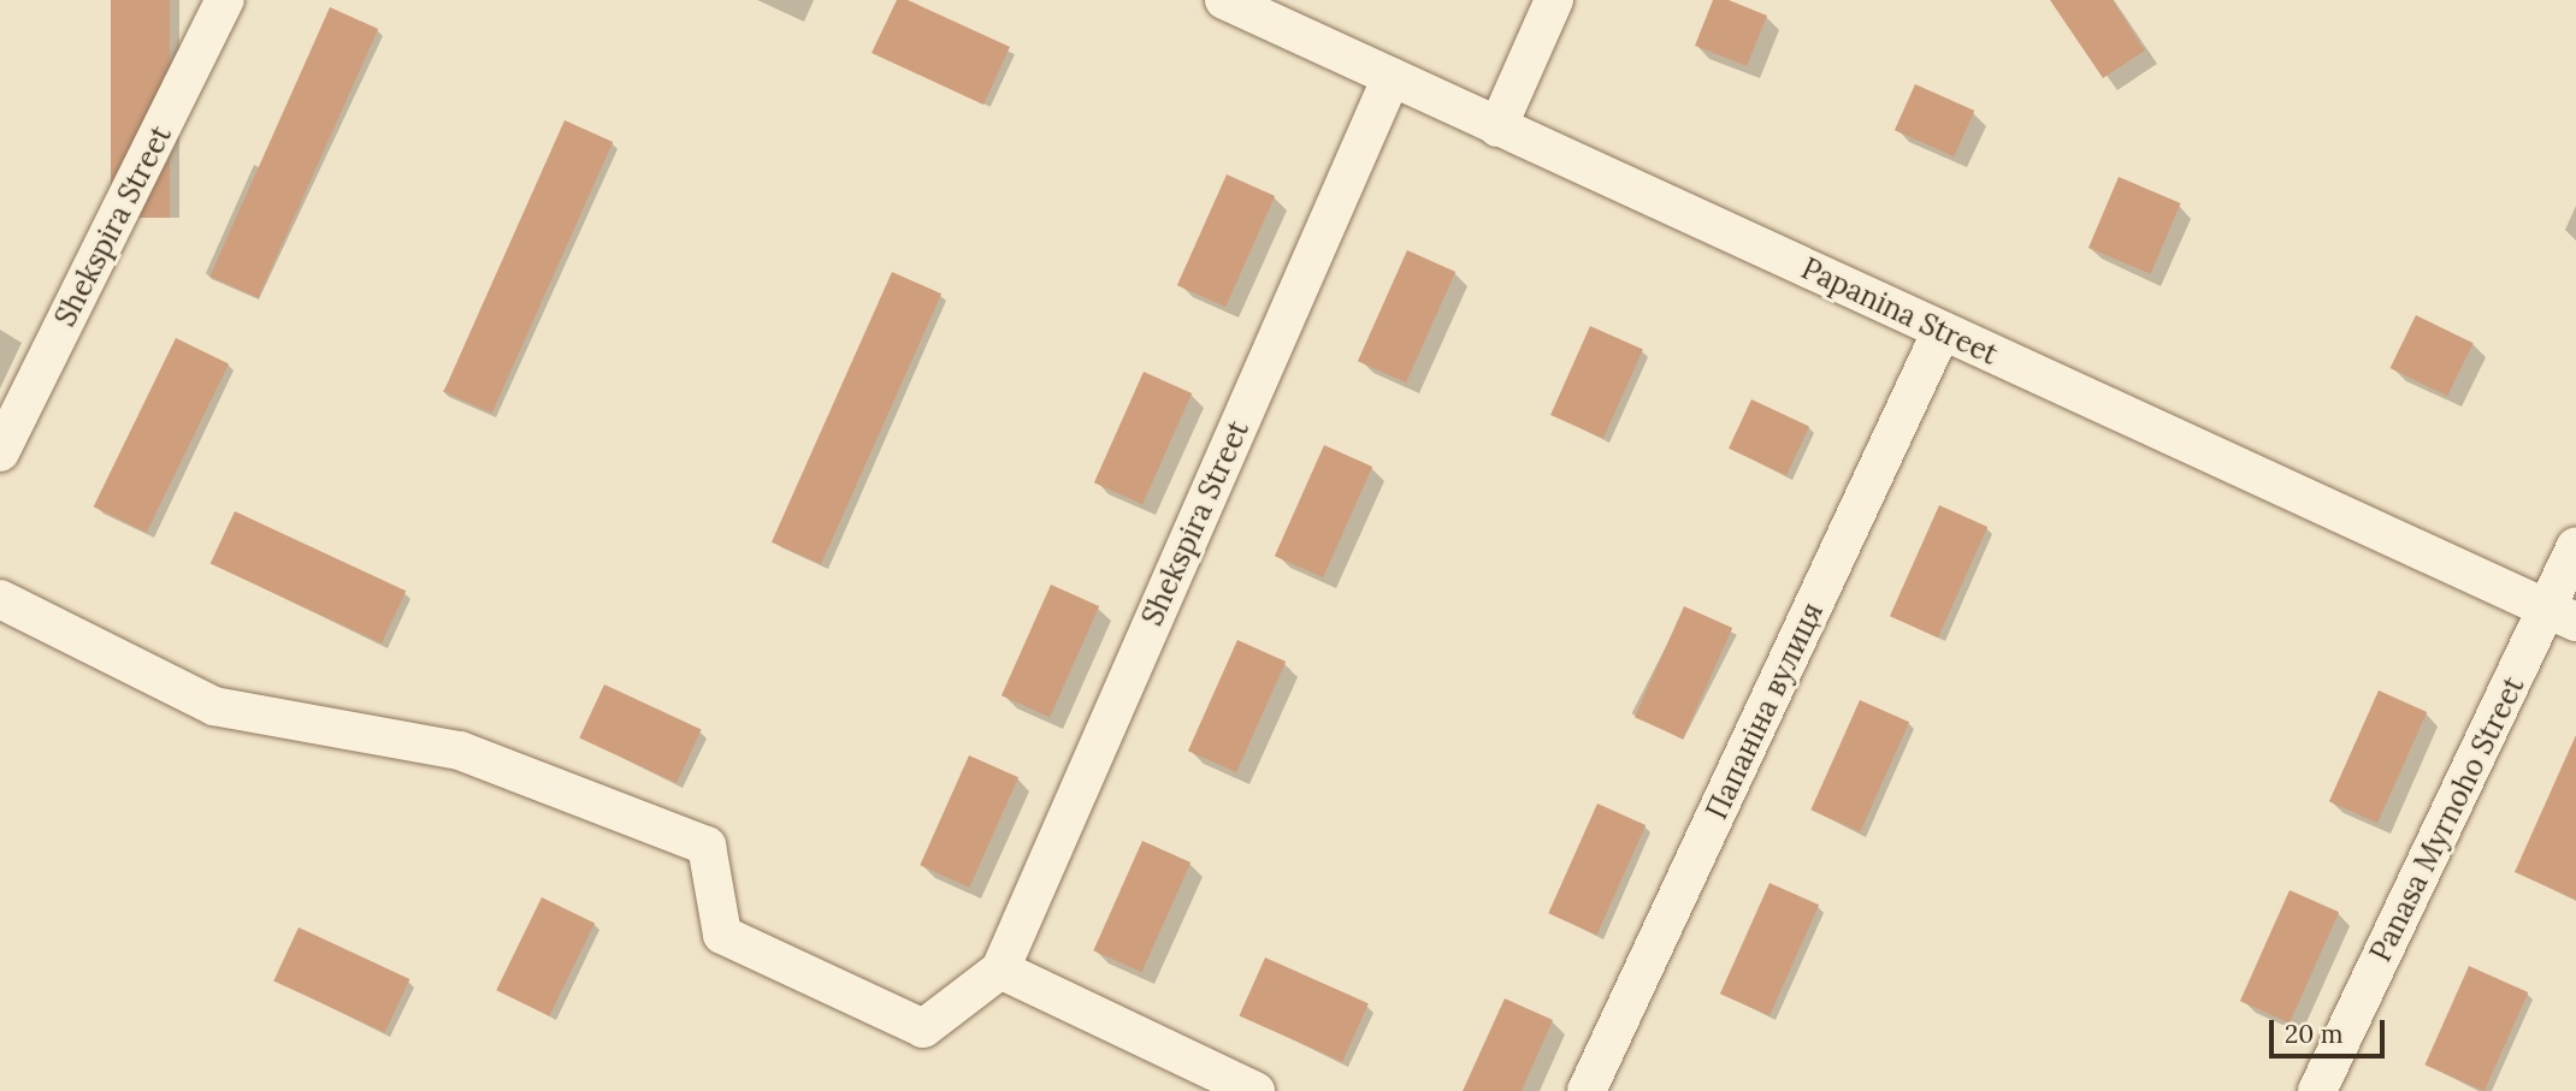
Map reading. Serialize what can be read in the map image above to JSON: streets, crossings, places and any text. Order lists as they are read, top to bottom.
{
  "streets": {
    "street": [
      "Shekspira Street",
      "Papanina Street",
      "Папаніна вулиця",
      "Panasa Myrnoho Street"
    ]
  },
  "crossings": [
    ["Shekspira Street", "Papanina Street"],
    ["Papanina Street", "Папаніна вулиця"],
    ["Papanina Street", "Panasa Myrnoho Street"]
  ],
  "scale_bar": "20 m"
}
